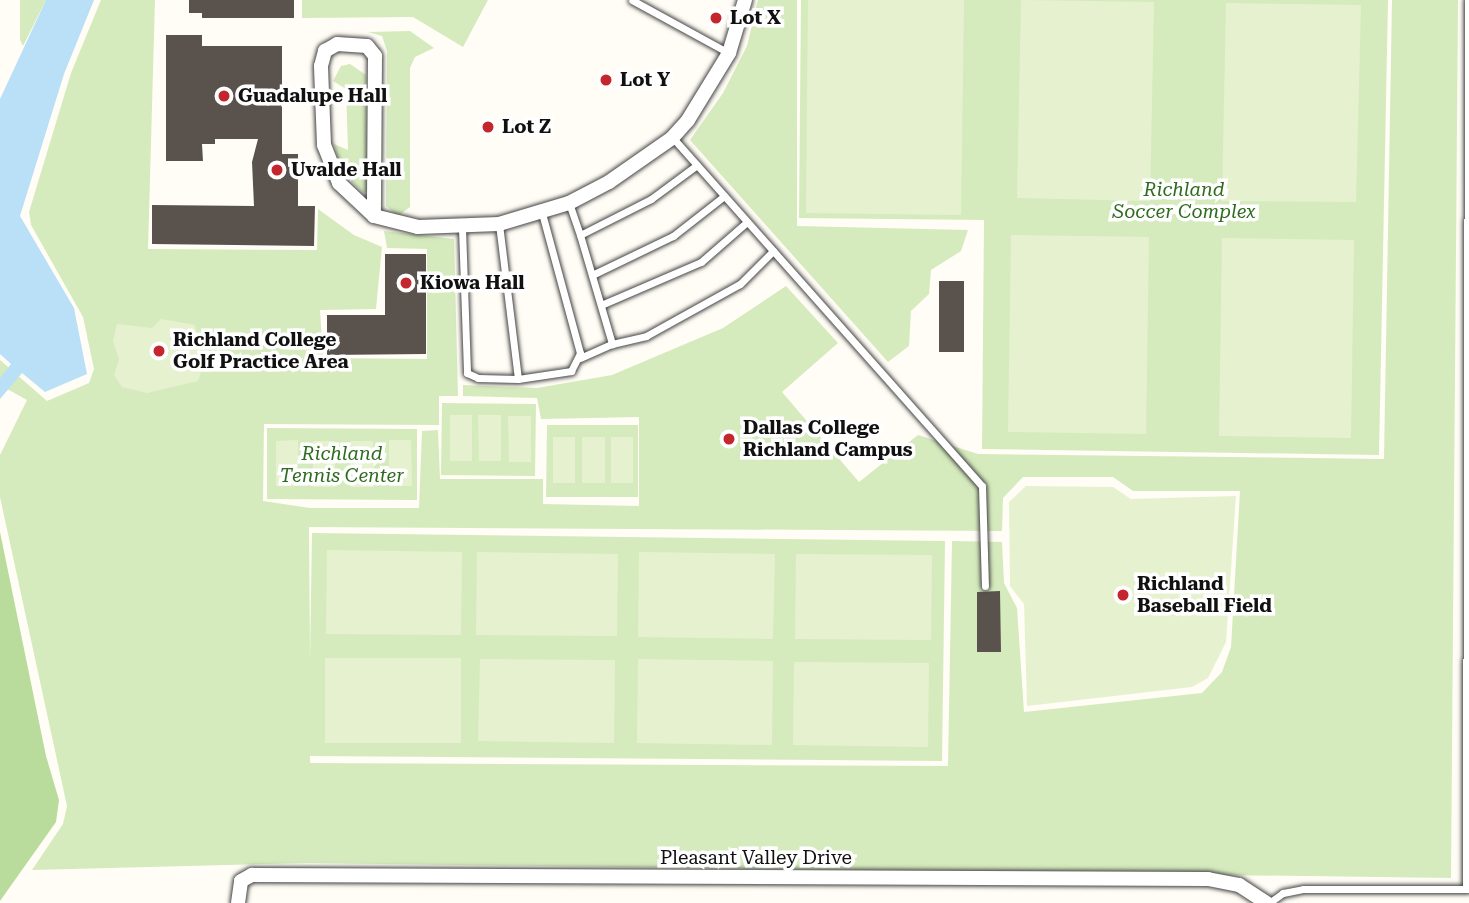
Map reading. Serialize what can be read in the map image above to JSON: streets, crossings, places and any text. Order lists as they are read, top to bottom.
{
  "streets": {
    "street": ["Pleasant Valley Drive"]
  },
  "parks": ["Richland Soccer Complex", "Richland Tennis Center"],
  "places": [
    "Lot X",
    "Lot Y",
    "Guadalupe Hall",
    "Lot Z",
    "Uvalde Hall",
    "Kiowa Hall",
    "Richland College Golf Practice Area",
    "Dallas College Richland Campus",
    "Richland Baseball Field"
  ]
}
